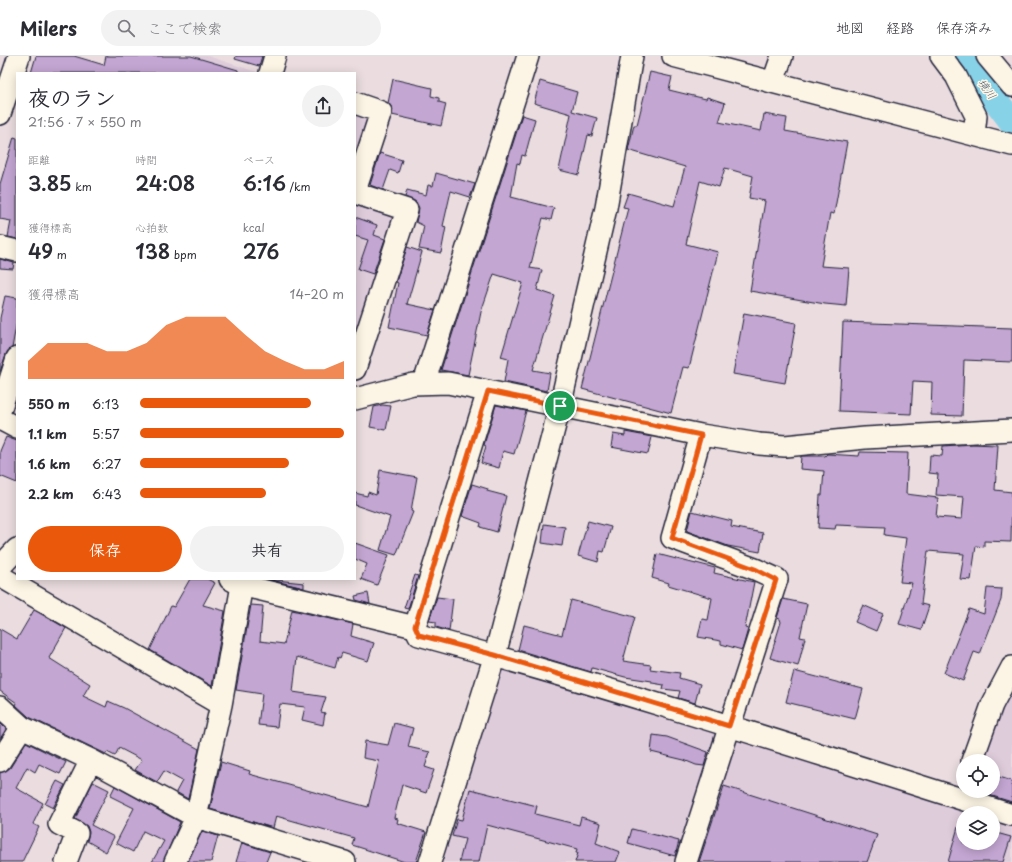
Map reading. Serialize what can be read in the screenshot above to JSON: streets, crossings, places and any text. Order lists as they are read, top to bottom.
{
  "water": ["境川"],
  "page": {
    "header": "Milers",
    "search": "ここで検索",
    "nav": ["地図", "経路", "保存済み"],
    "heading": ["夜のラン", "21:56 · 7 × 550 m"],
    "stats": [
      ["距離", "3.85 km"],
      ["時間", "24:08"],
      ["ペース", "6:16 /km"],
      ["獲得標高", "49 m"],
      ["心拍数", "138 bpm"],
      ["kcal", "276"]
    ],
    "chart": ["獲得標高", "14–20 m"],
    "list": [
      {
        "name": "550 m",
        "note": "6:13"
      },
      {
        "name": "1.1 km",
        "note": "5:57"
      },
      {
        "name": "1.6 km",
        "note": "6:27"
      },
      {
        "name": "2.2 km",
        "note": "6:43"
      }
    ],
    "buttons": ["保存", "共有"]
  }
}
